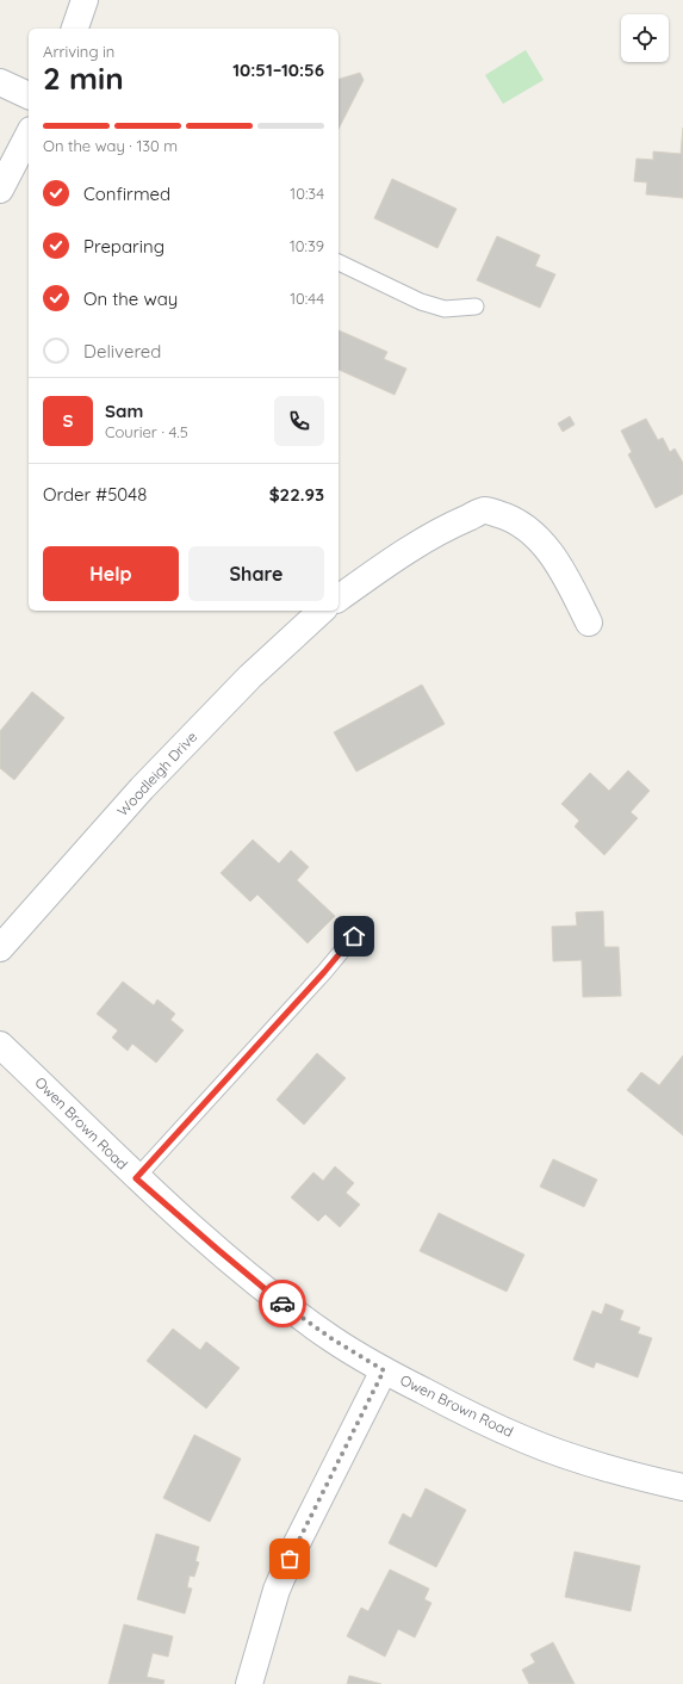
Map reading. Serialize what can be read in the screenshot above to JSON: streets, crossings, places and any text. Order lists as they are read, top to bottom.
{
  "streets": {
    "street": ["Woodleigh Drive", "Owen Brown Road"]
  },
  "page": {
    "heading": ["2 min", "Arriving in", "10:51–10:56"],
    "panel": [
      "Sam",
      "Courier · 4.5",
      "Order #5048",
      "$22.93"
    ],
    "bar": "On the way · 130 m",
    "list": [
      ["Confirmed", "10:34"],
      ["Preparing", "10:39"],
      ["On the way", "10:44"],
      "Delivered"
    ],
    "round": "S",
    "buttons": ["Help", "Share"]
  }
}
